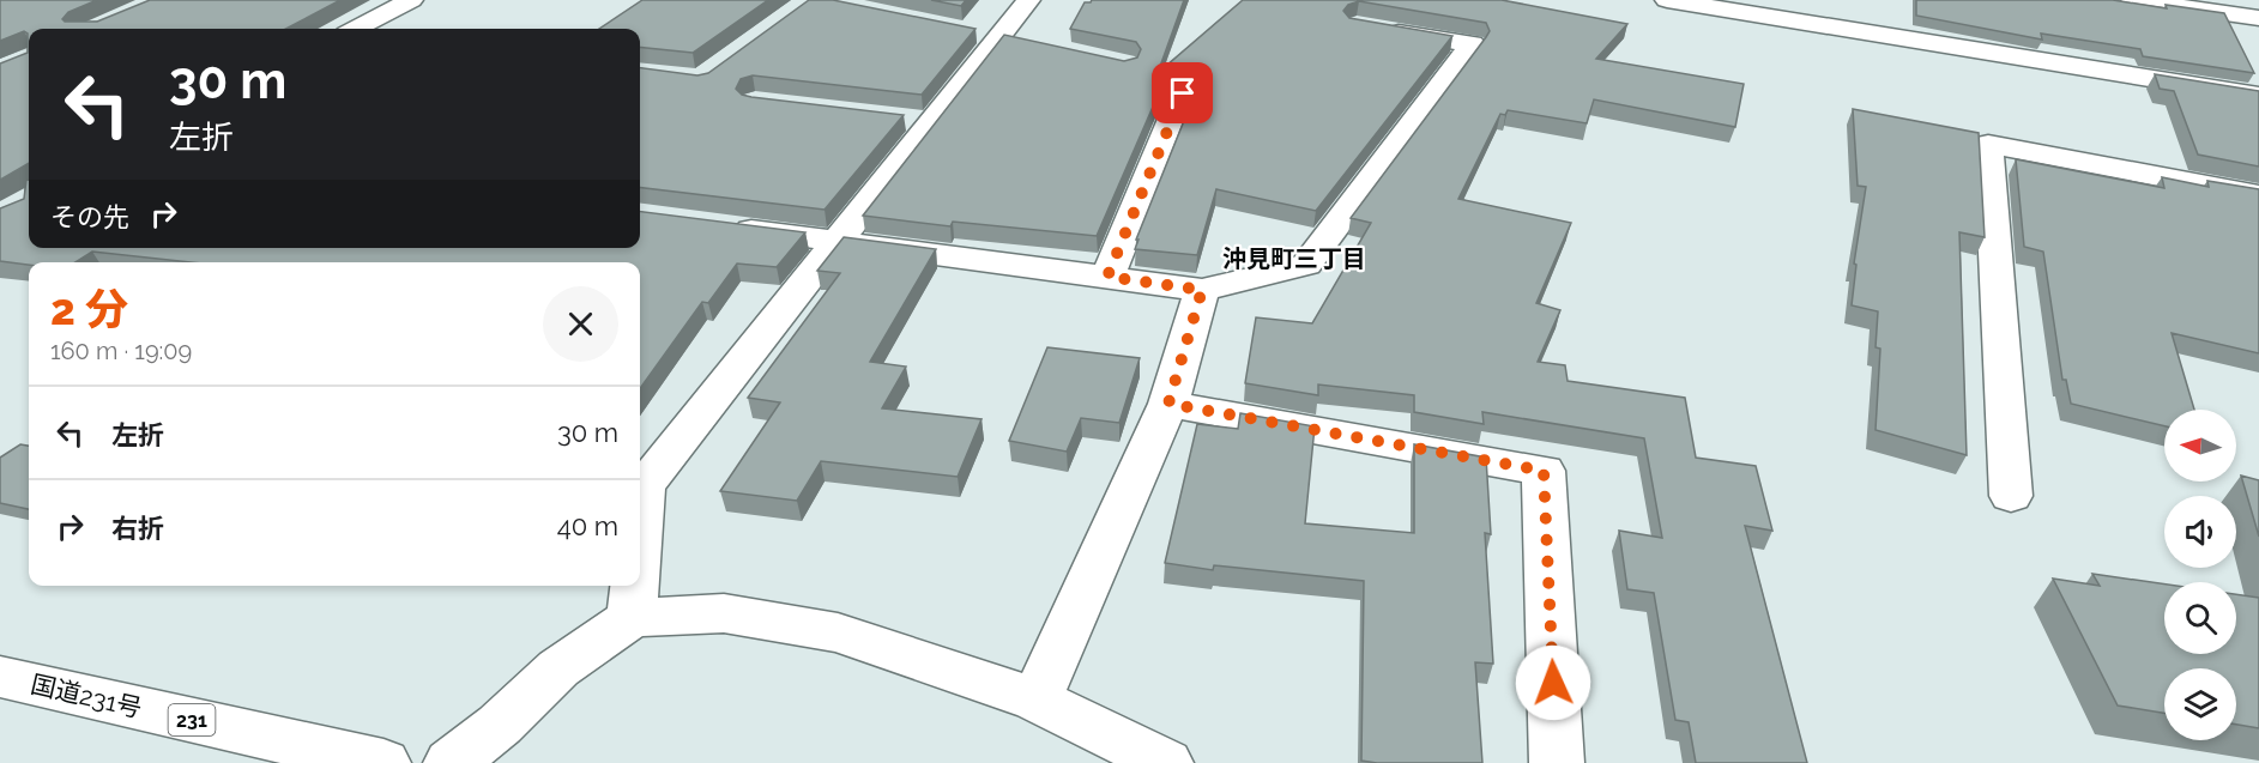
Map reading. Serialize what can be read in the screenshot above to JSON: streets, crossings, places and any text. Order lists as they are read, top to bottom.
{
  "streets": {
    "main road": ["国道231号", "231"]
  },
  "districts": ["沖見町三丁目"],
  "north": "left",
  "page": {
    "turn": ["30 m", "左折"],
    "then": "その先",
    "heading": ["2 分", "160 m · 19:09"],
    "list": [
      {
        "name": "左折",
        "value": "30 m"
      },
      {
        "name": "右折",
        "value": "40 m"
      }
    ]
  }
}
